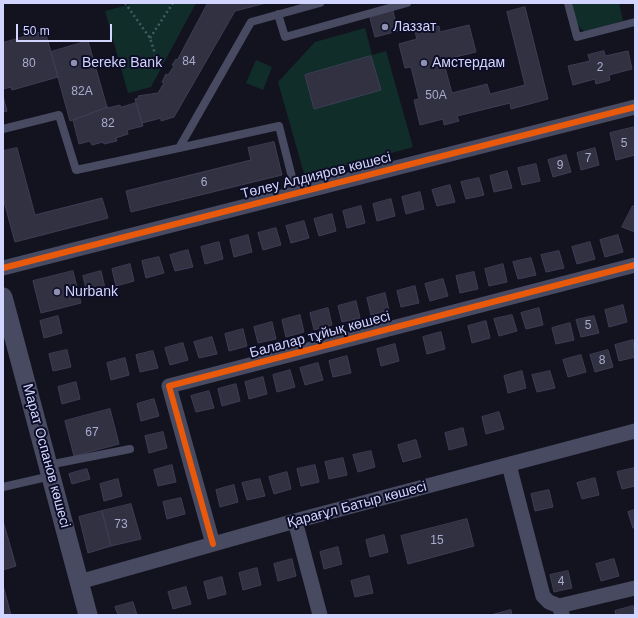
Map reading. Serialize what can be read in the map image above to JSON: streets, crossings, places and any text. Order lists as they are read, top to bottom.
{
  "streets": {
    "street": [
      "Төлеу Алдияров көшесі",
      "Балалар тұйық көшесі",
      "Марат Оспанов көшесі",
      "Қарағұл Батыр көшесі"
    ]
  },
  "crossings": [
    ["Балалар тұйық көшесі", "Қарағұл Батыр көшесі"],
    ["Марат Оспанов көшесі", "Қарағұл Батыр көшесі"]
  ],
  "places": [
    "Лаззат",
    "Bereke Bank",
    "Амстердам",
    "Nurbank"
  ],
  "house_numbers": [
    "84",
    "80",
    "2",
    "82А",
    "50А",
    "82",
    "5",
    "7",
    "9",
    "6",
    "5",
    "8",
    "67",
    "73",
    "15",
    "4"
  ],
  "scale_bar": "50 m"
}
